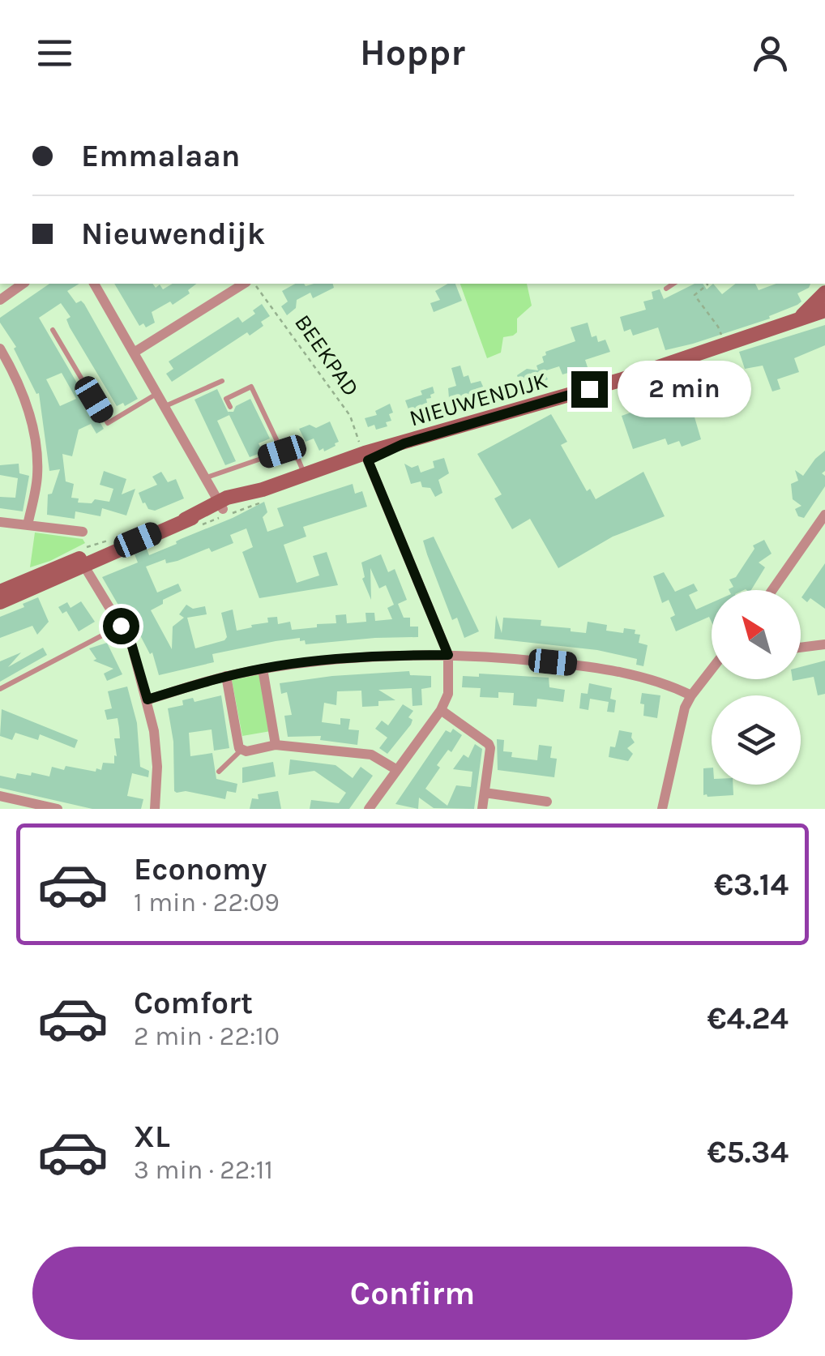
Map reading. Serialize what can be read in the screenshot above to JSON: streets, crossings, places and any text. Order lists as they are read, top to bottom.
{
  "streets": {
    "main road": ["NIEUWENDIJK"],
    "path": ["BEEKPAD"]
  },
  "crossings": [
    ["BEEKPAD", "NIEUWENDIJK"]
  ],
  "north": "top left",
  "page": {
    "header": "Hoppr",
    "banner": ["Emmalaan", "Nieuwendijk"],
    "bubble": "2 min",
    "list": [
      {
        "name": "Economy",
        "note": "1 min · 22:09",
        "value": "€3.14"
      },
      {
        "name": "Comfort",
        "note": "2 min · 22:10",
        "value": "€4.24"
      },
      {
        "name": "XL",
        "note": "3 min · 22:11",
        "value": "€5.34"
      }
    ],
    "buttons": "Confirm"
  }
}
